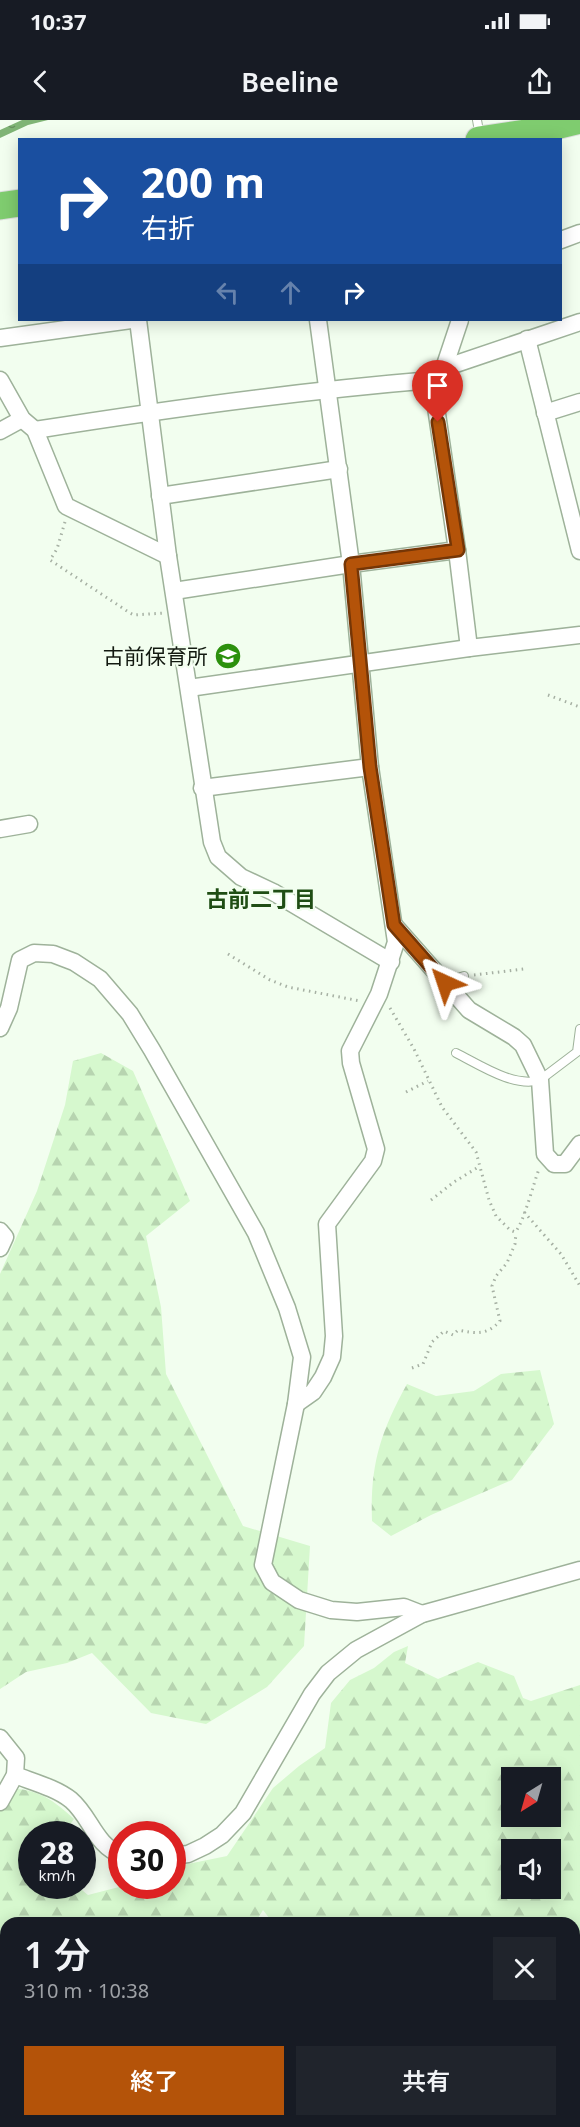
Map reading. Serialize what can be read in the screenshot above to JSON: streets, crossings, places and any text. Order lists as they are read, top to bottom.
{
  "districts": ["古前二丁目"],
  "places": {
    "school or university": ["古前保育所"]
  },
  "north": "bottom left",
  "page": {
    "status": "10:37",
    "header": "Beeline",
    "turn": ["200 m", "右折"],
    "speed": "28 km/h",
    "limit": "30",
    "heading": ["1 分", "310 m · 10:38"],
    "buttons": ["終了", "共有"]
  }
}
